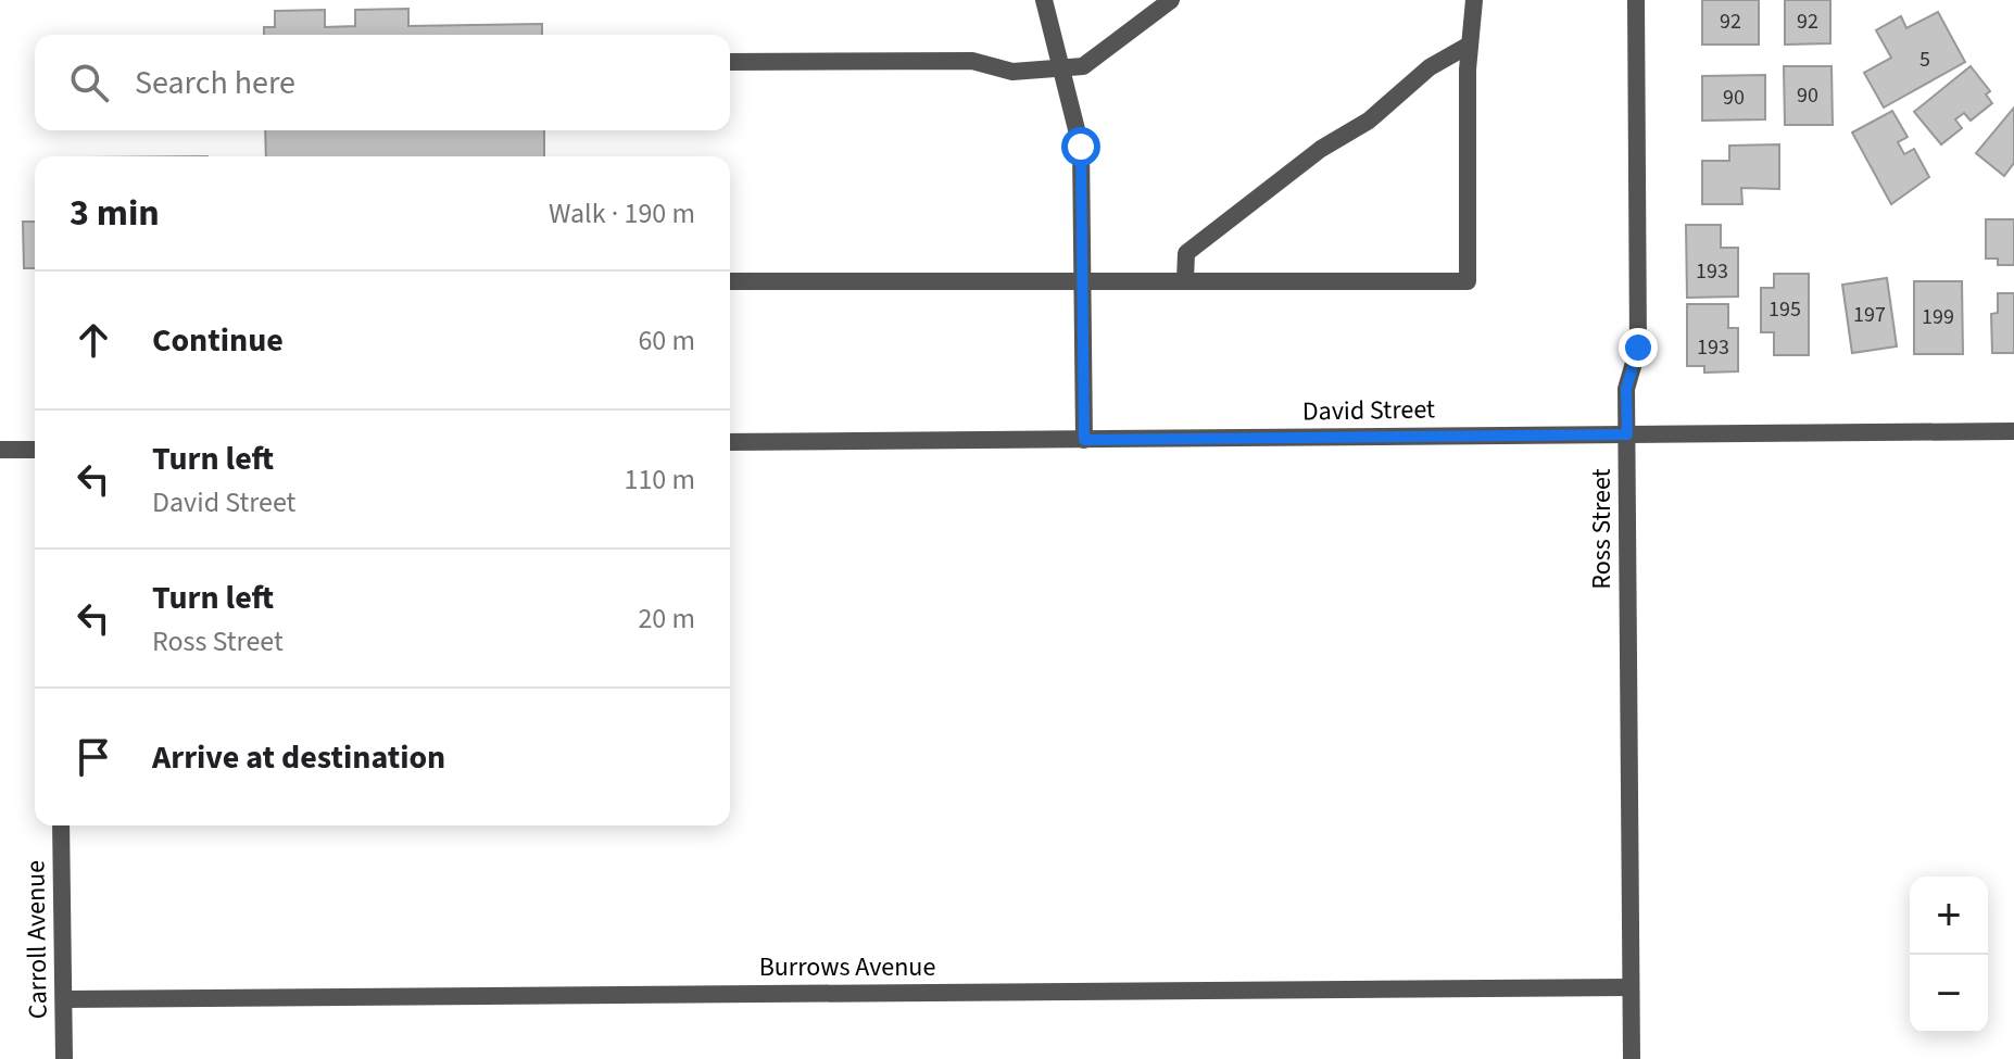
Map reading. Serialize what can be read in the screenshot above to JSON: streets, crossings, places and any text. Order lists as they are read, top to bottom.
{
  "streets": {
    "street": [
      "David Street",
      "Ross Street",
      "Carroll Avenue",
      "Burrows Avenue"
    ]
  },
  "crossings": [
    ["David Street", "Ross Street"],
    ["Ross Street", "Burrows Avenue"],
    ["Carroll Avenue", "Burrows Avenue"]
  ],
  "house_numbers": [
    "92",
    "92",
    "5",
    "90",
    "90",
    "193",
    "195",
    "197",
    "199",
    "193"
  ],
  "page": {
    "search": "Search here",
    "heading": ["3 min", "Walk · 190 m"],
    "list": [
      ["Continue", "60 m"],
      ["Turn left", "David Street", "110 m"],
      ["Turn left", "Ross Street", "20 m"],
      "Arrive at destination"
    ],
    "map_buttons": ["+", "−"]
  }
}
